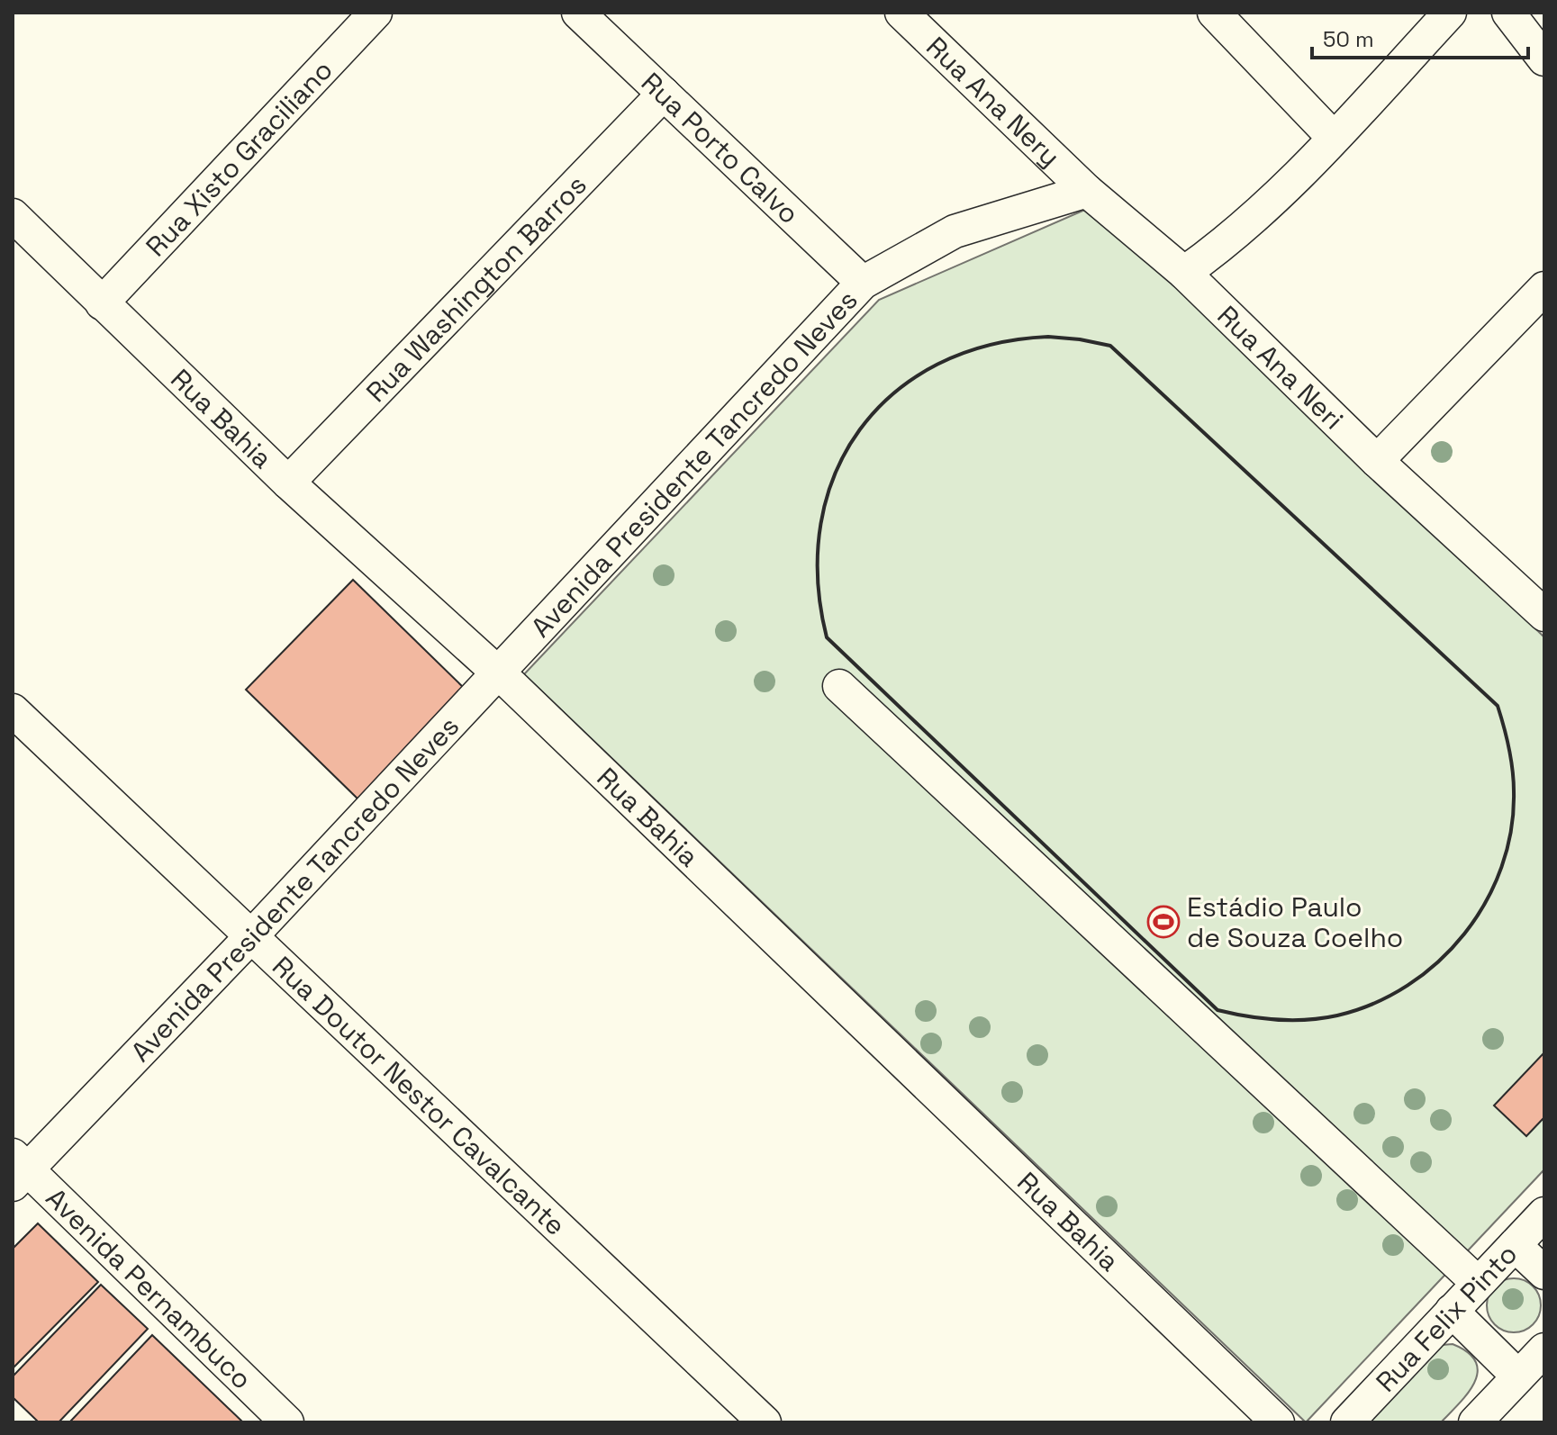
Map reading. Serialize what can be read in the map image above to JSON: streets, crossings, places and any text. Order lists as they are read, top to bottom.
{
  "streets": {
    "street": [
      "Rua Ana Nery",
      "Rua Porto Calvo",
      "Rua Xisto Graciliano",
      "Rua Washington Barros",
      "Rua Ana Neri",
      "Rua Bahia",
      "Avenida Presidente Tancredo Neves",
      "Rua Doutor Nestor Cavalcante",
      "Avenida Pernambuco",
      "Rua Felix Pinto"
    ]
  },
  "crossings": [
    ["Rua Ana Nery", "Avenida Presidente Tancredo Neves"],
    ["Rua Porto Calvo", "Rua Washington Barros"],
    ["Rua Porto Calvo", "Avenida Presidente Tancredo Neves"],
    ["Rua Xisto Graciliano", "Rua Bahia"],
    ["Rua Washington Barros", "Rua Bahia"],
    ["Rua Bahia", "Avenida Presidente Tancredo Neves"],
    ["Avenida Presidente Tancredo Neves", "Rua Doutor Nestor Cavalcante"],
    ["Avenida Presidente Tancredo Neves", "Avenida Pernambuco"]
  ],
  "places": {
    "sports": ["Estádio Paulo de Souza Coelho"]
  },
  "scale_bar": "50 m"
}
